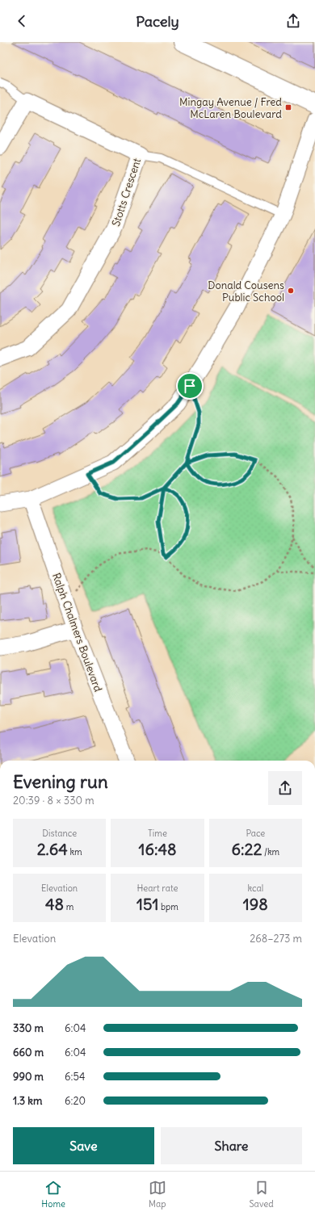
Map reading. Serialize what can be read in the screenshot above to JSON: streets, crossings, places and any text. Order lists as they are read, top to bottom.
{
  "streets": {
    "street": ["Stotts Crescent", "Ralph Chalmers Boulevard"]
  },
  "places": {
    "transit": ["Mingay Avenue / Fred McLaren Boulevard"],
    "other": ["Donald Cousens Public School"]
  },
  "page": {
    "header": "Pacely",
    "heading": ["Evening run", "20:39 · 8 × 330 m"],
    "stats": [
      ["Distance", "2.64 km"],
      ["Time", "16:48"],
      ["Pace", "6:22 /km"],
      ["Elevation", "48 m"],
      ["Heart rate", "151 bpm"],
      ["kcal", "198"]
    ],
    "chart": ["Elevation", "268–273 m"],
    "list": [
      {
        "name": "330 m",
        "note": "6:04"
      },
      {
        "name": "660 m",
        "note": "6:04"
      },
      {
        "name": "990 m",
        "note": "6:54"
      },
      {
        "name": "1.3 km",
        "note": "6:20"
      }
    ],
    "buttons": ["Save", "Share"],
    "tabs": ["Home", "Map", "Saved"]
  }
}
